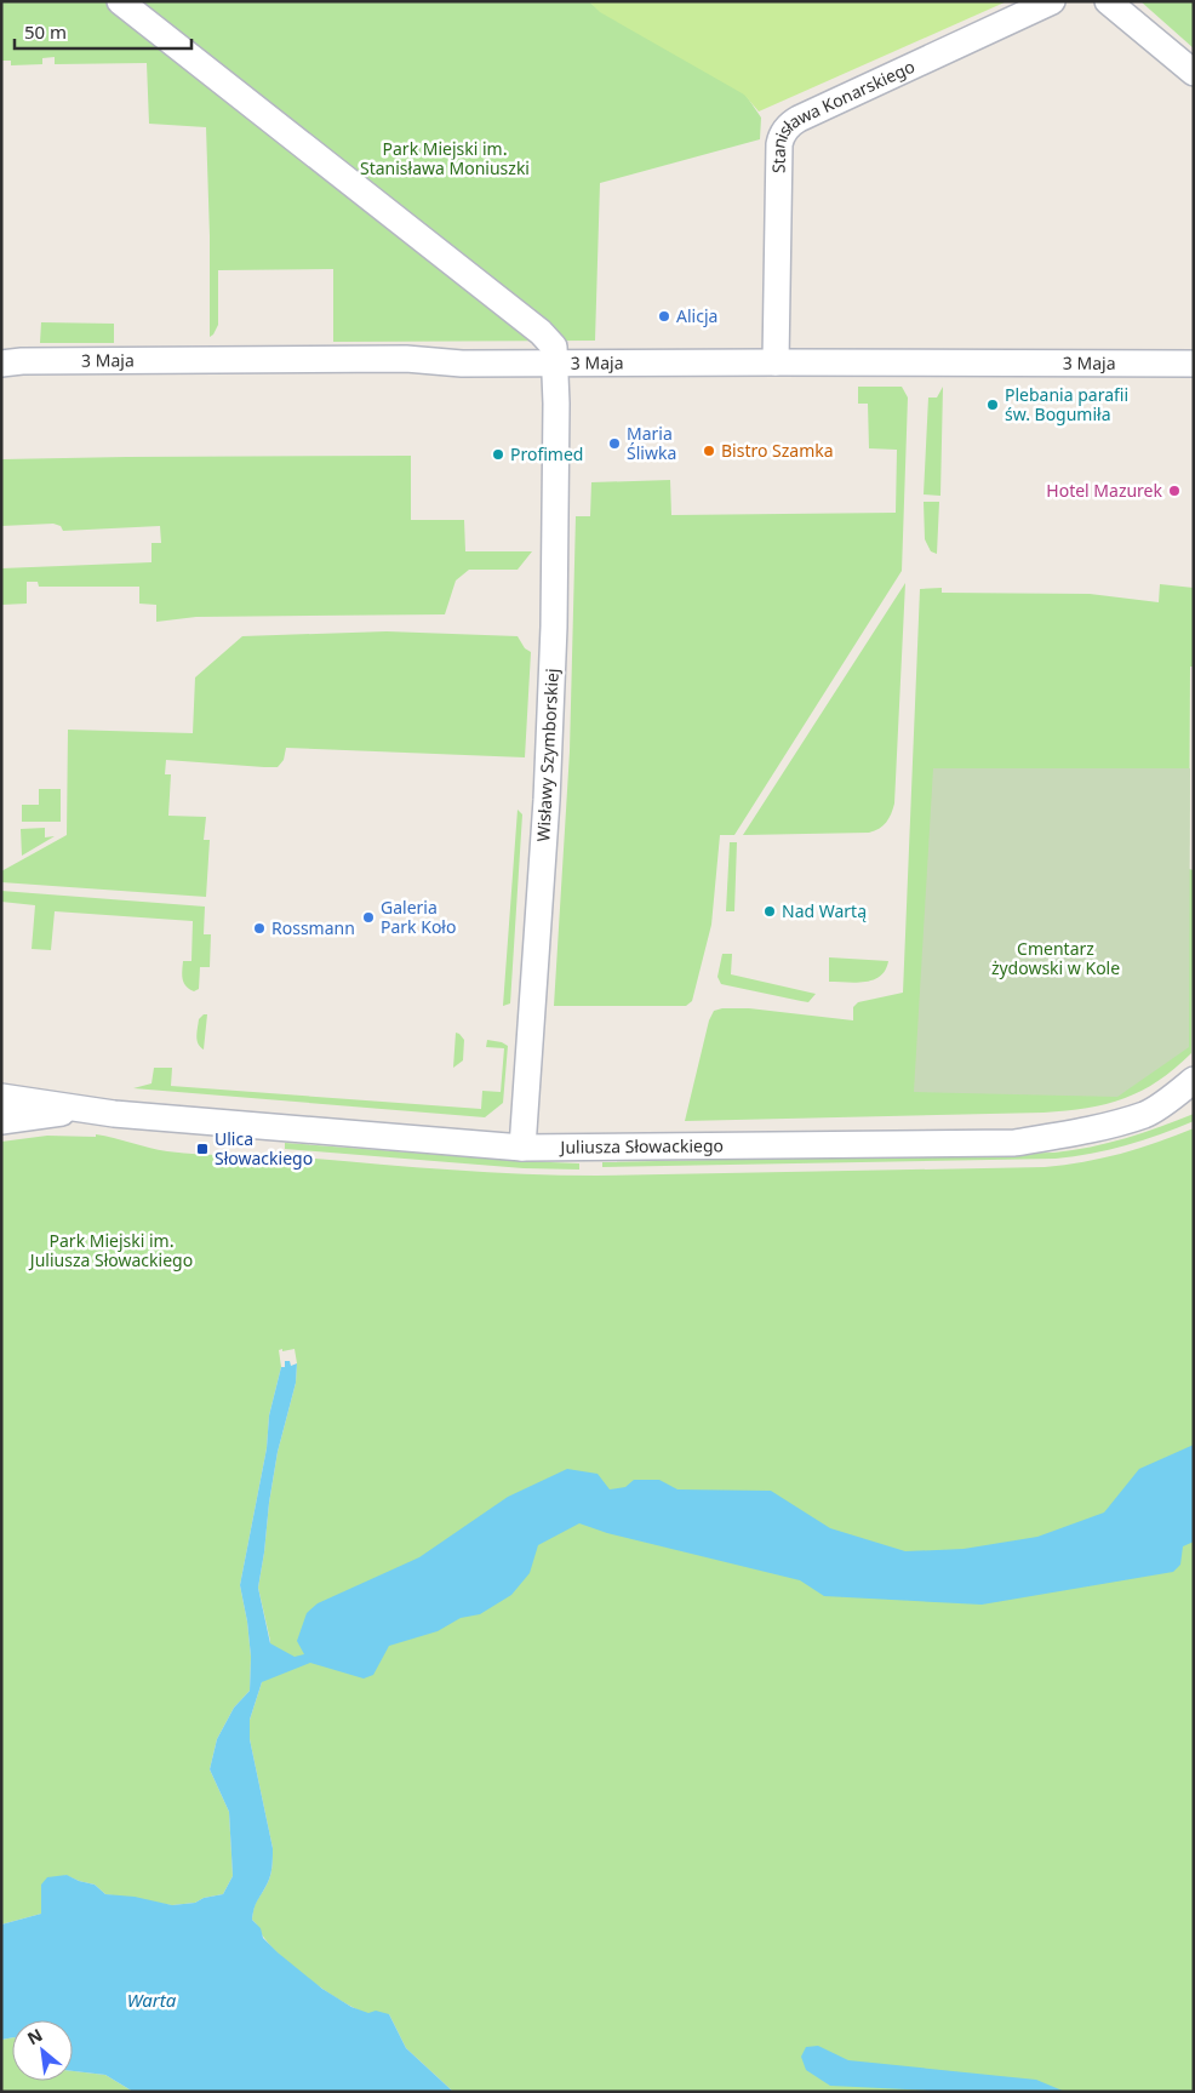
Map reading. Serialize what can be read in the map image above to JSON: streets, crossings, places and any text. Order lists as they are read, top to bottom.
{
  "streets": {
    "street": [
      "Stanisława Konarskiego",
      "3 Maja",
      "Wisławy Szymborskiej",
      "Juliusza Słowackiego"
    ]
  },
  "crossings": [
    ["Stanisława Konarskiego", "3 Maja"],
    ["3 Maja", "Wisławy Szymborskiej"],
    ["Wisławy Szymborskiej", "Juliusza Słowackiego"]
  ],
  "water": ["Warta"],
  "parks": ["Park Miejski im. Stanisława Moniuszki", "Cmentarz żydowski w Kole", "Park Miejski im. Juliusza Słowackiego"],
  "places": {
    "other": [
      "Alicja",
      "Plebania parafii św. Bogumiła",
      "Maria Śliwka",
      "Bistro Szamka",
      "Profimed",
      "Hotel Mazurek",
      "Nad Wartą",
      "Galeria Park Koło",
      "Rossmann"
    ],
    "transit": ["Ulica Słowackiego"]
  },
  "scale_bar": "50 m",
  "north": "top left"
}
